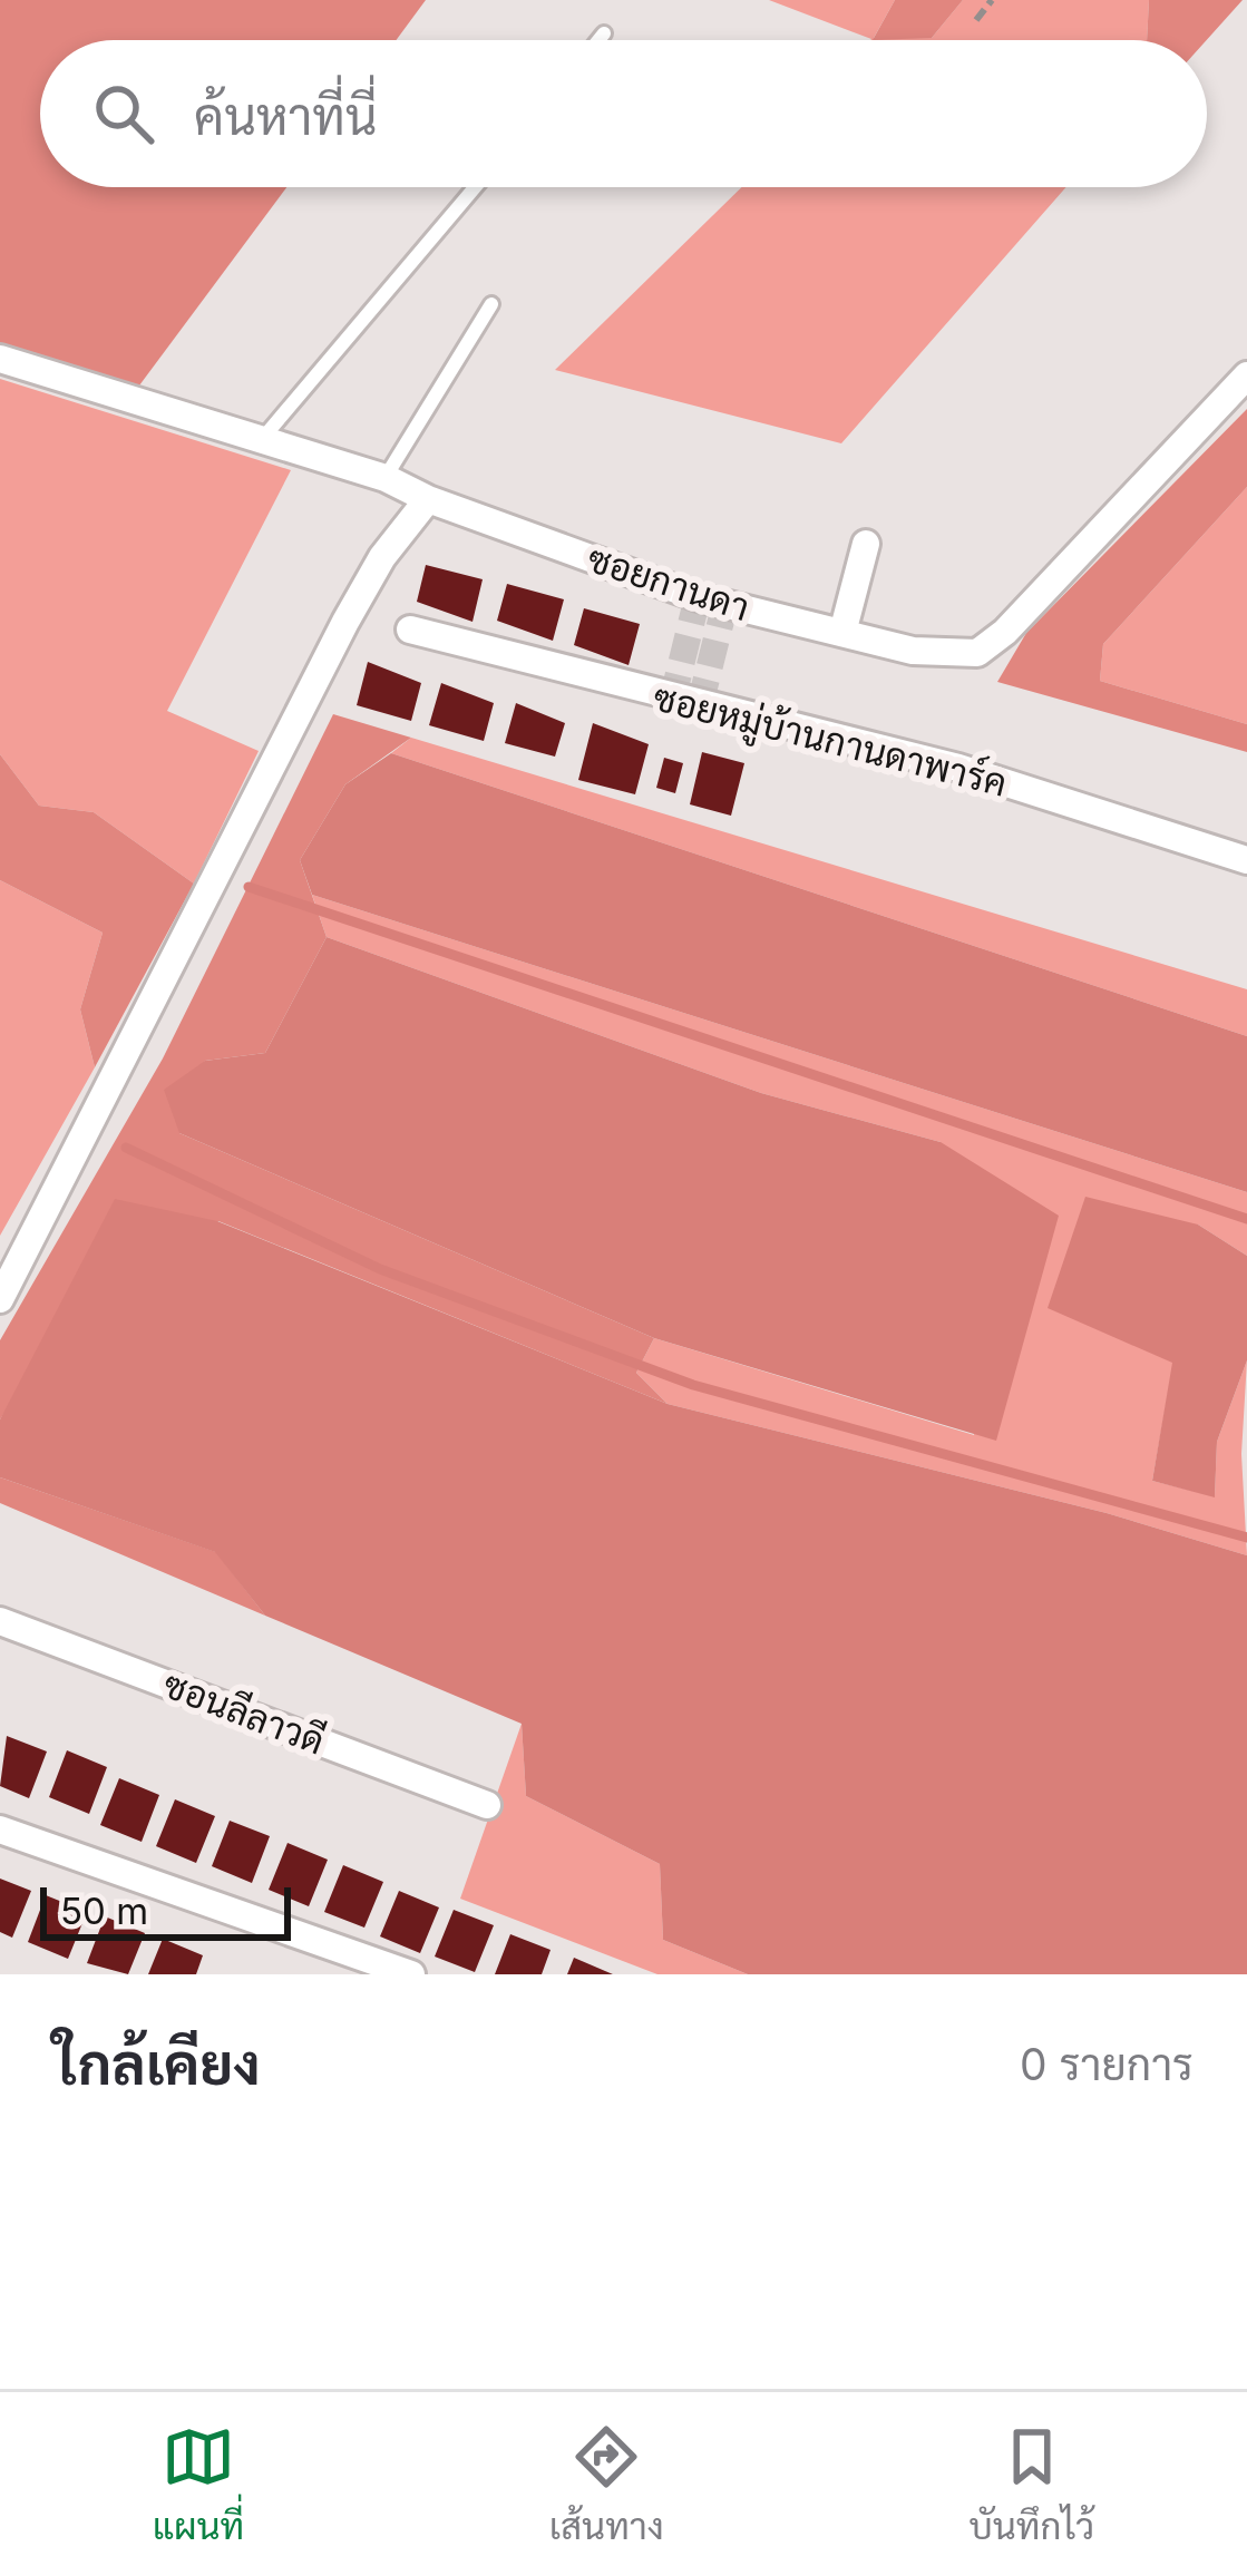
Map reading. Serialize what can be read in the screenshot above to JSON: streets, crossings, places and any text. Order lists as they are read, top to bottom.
{
  "streets": {
    "street": ["ซอยกานดา", "ซอยหมู่บ้านกานดาพาร์ค", "ซอนลีลาวดี"]
  },
  "scale_bar": "50 m",
  "page": {
    "search": "ค้นหาที่นี่",
    "scale": "50 m",
    "heading": ["ใกล้เคียง", "0 รายการ"],
    "nav": ["แผนที่", "เส้นทาง", "บันทึกไว้"]
  }
}
